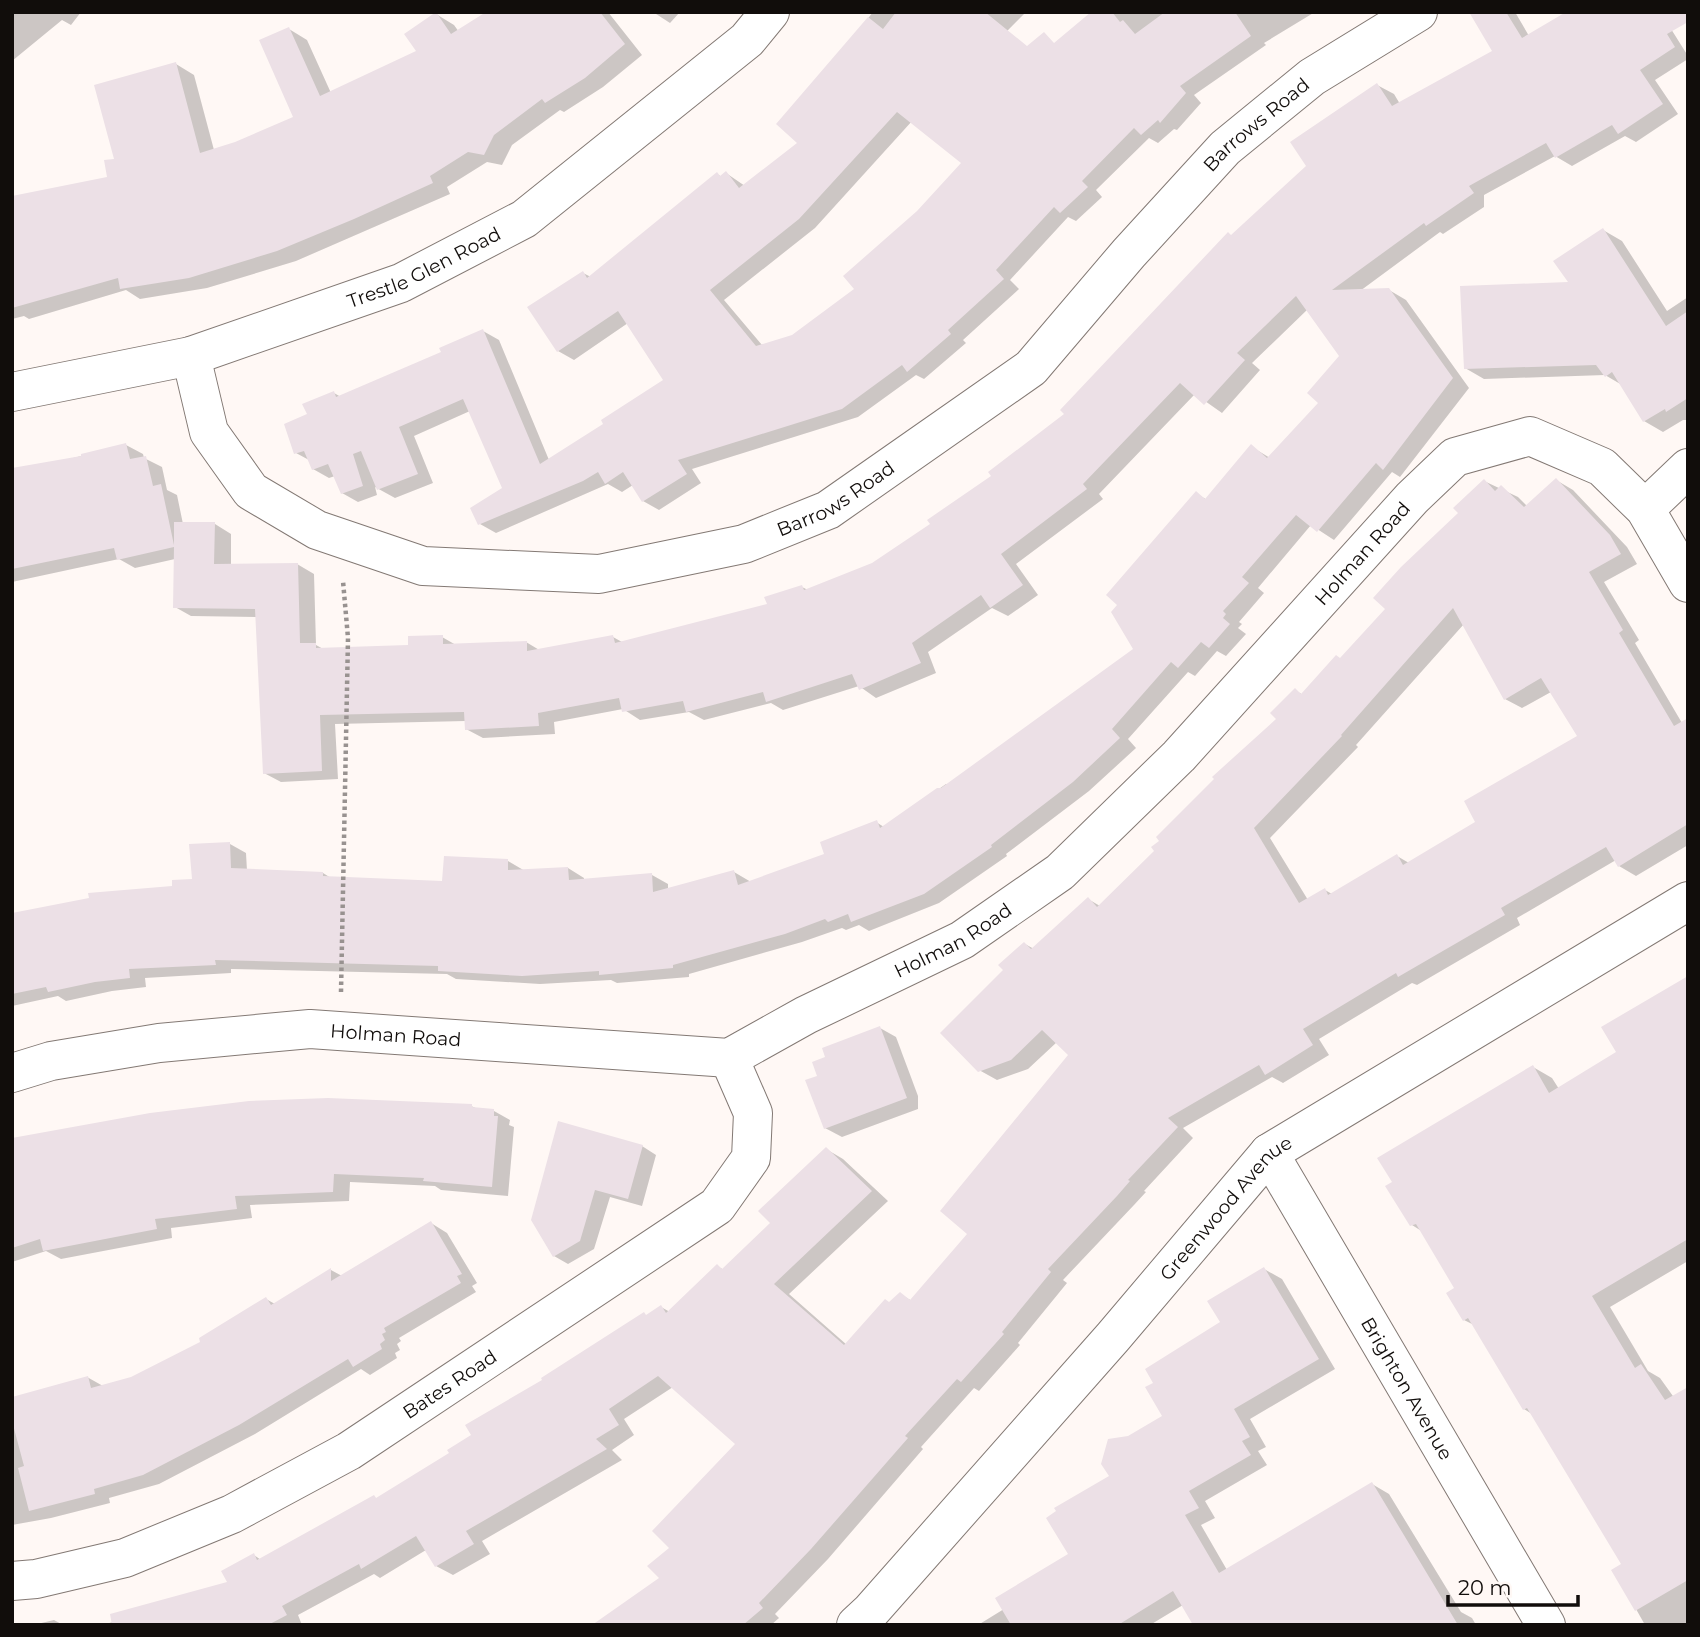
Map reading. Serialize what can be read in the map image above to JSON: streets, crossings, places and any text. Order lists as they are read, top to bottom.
{
  "streets": {
    "street": [
      "Barrows Road",
      "Trestle Glen Road",
      "Holman Road",
      "Greenwood Avenue",
      "Bates Road",
      "Brighton Avenue"
    ]
  },
  "crossings": [
    ["Barrows Road", "Trestle Glen Road"],
    ["Holman Road", "Bates Road"],
    ["Greenwood Avenue", "Brighton Avenue"]
  ],
  "scale_bar": "20 m"
}
